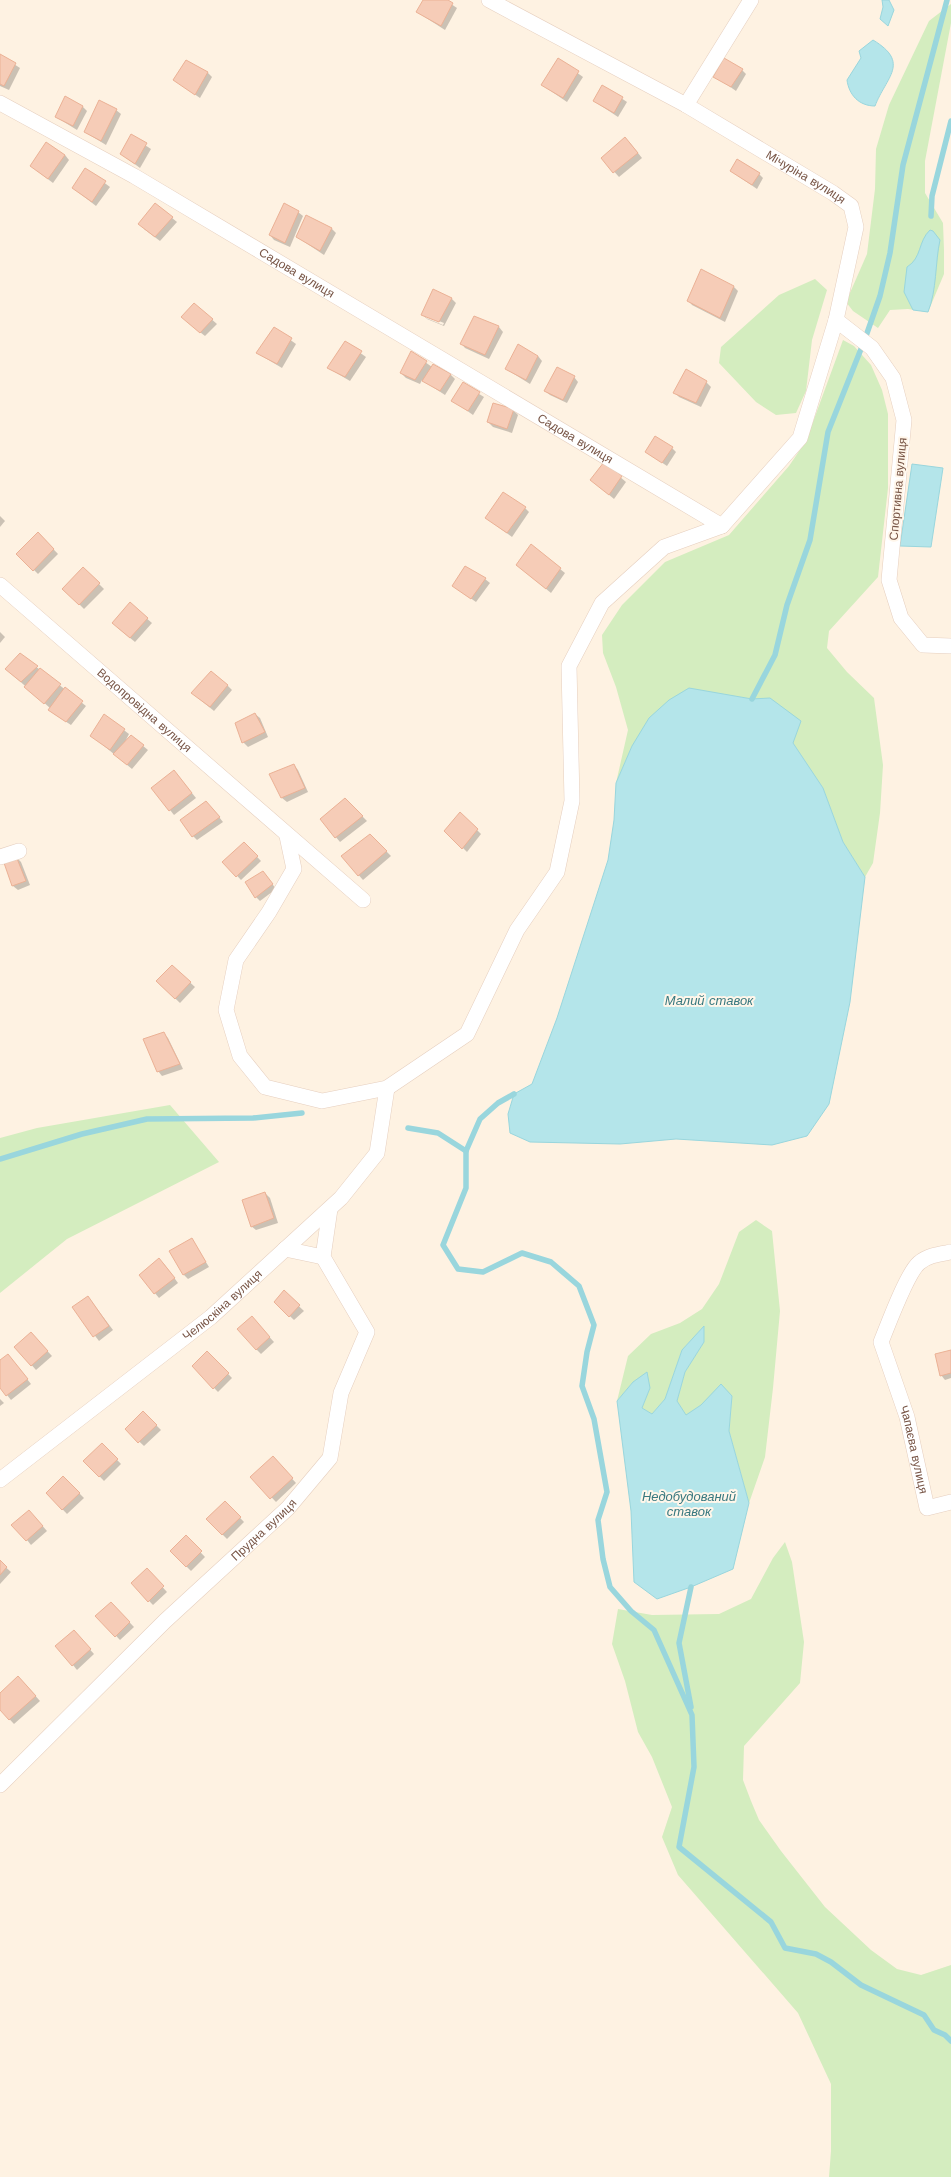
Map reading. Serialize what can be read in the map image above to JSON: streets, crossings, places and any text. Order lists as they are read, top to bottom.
{
  "streets": {
    "street": [
      "Мічуріна вулиця",
      "Садова вулиця",
      "Спортивна вулиця",
      "Водопровідна вулиця",
      "Челюскіна вулиця",
      "Чапаєва вулиця",
      "Прудна вулиця"
    ]
  },
  "crossings": [
    ["Мічуріна вулиця", "Садова вулиця"],
    ["Мічуріна вулиця", "Спортивна вулиця"]
  ],
  "water": ["Малий ставок", "Недобудований ставок"]
}
